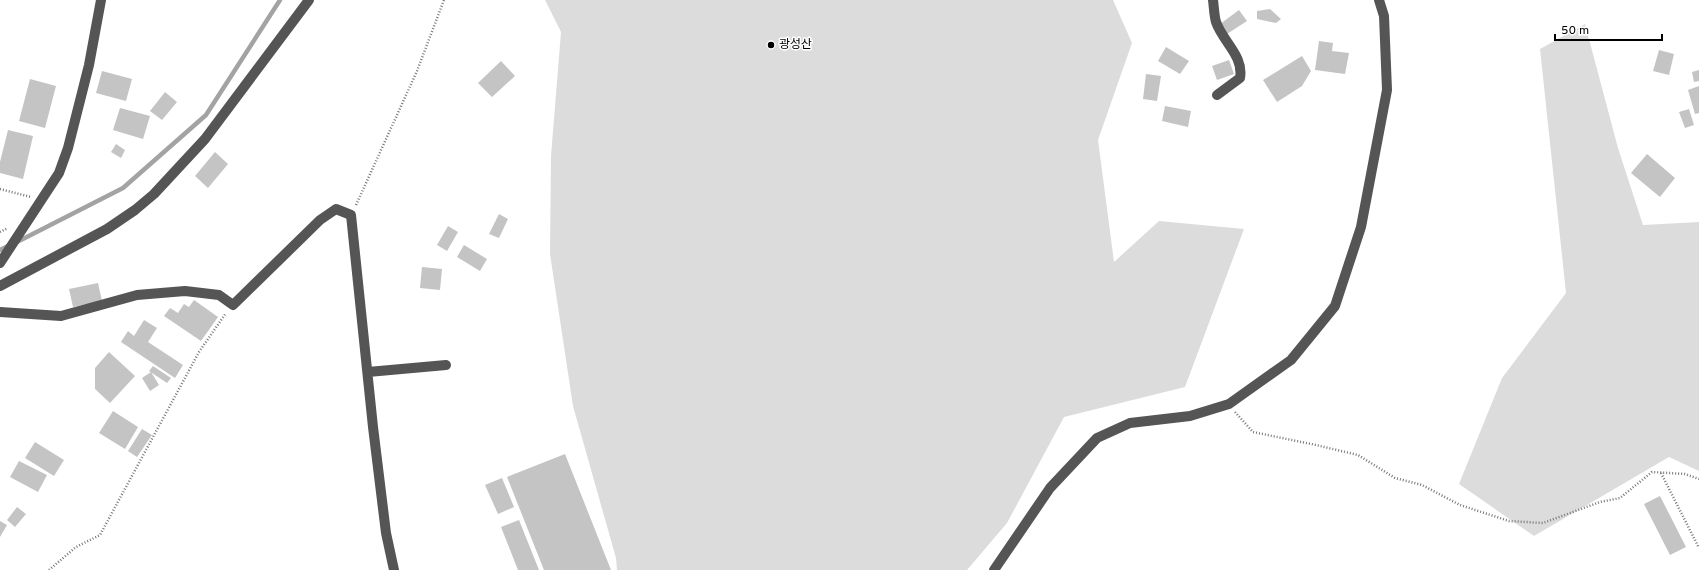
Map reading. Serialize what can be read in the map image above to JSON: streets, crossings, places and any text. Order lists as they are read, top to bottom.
{
  "places": ["광성산"],
  "scale_bar": "50 m"
}
